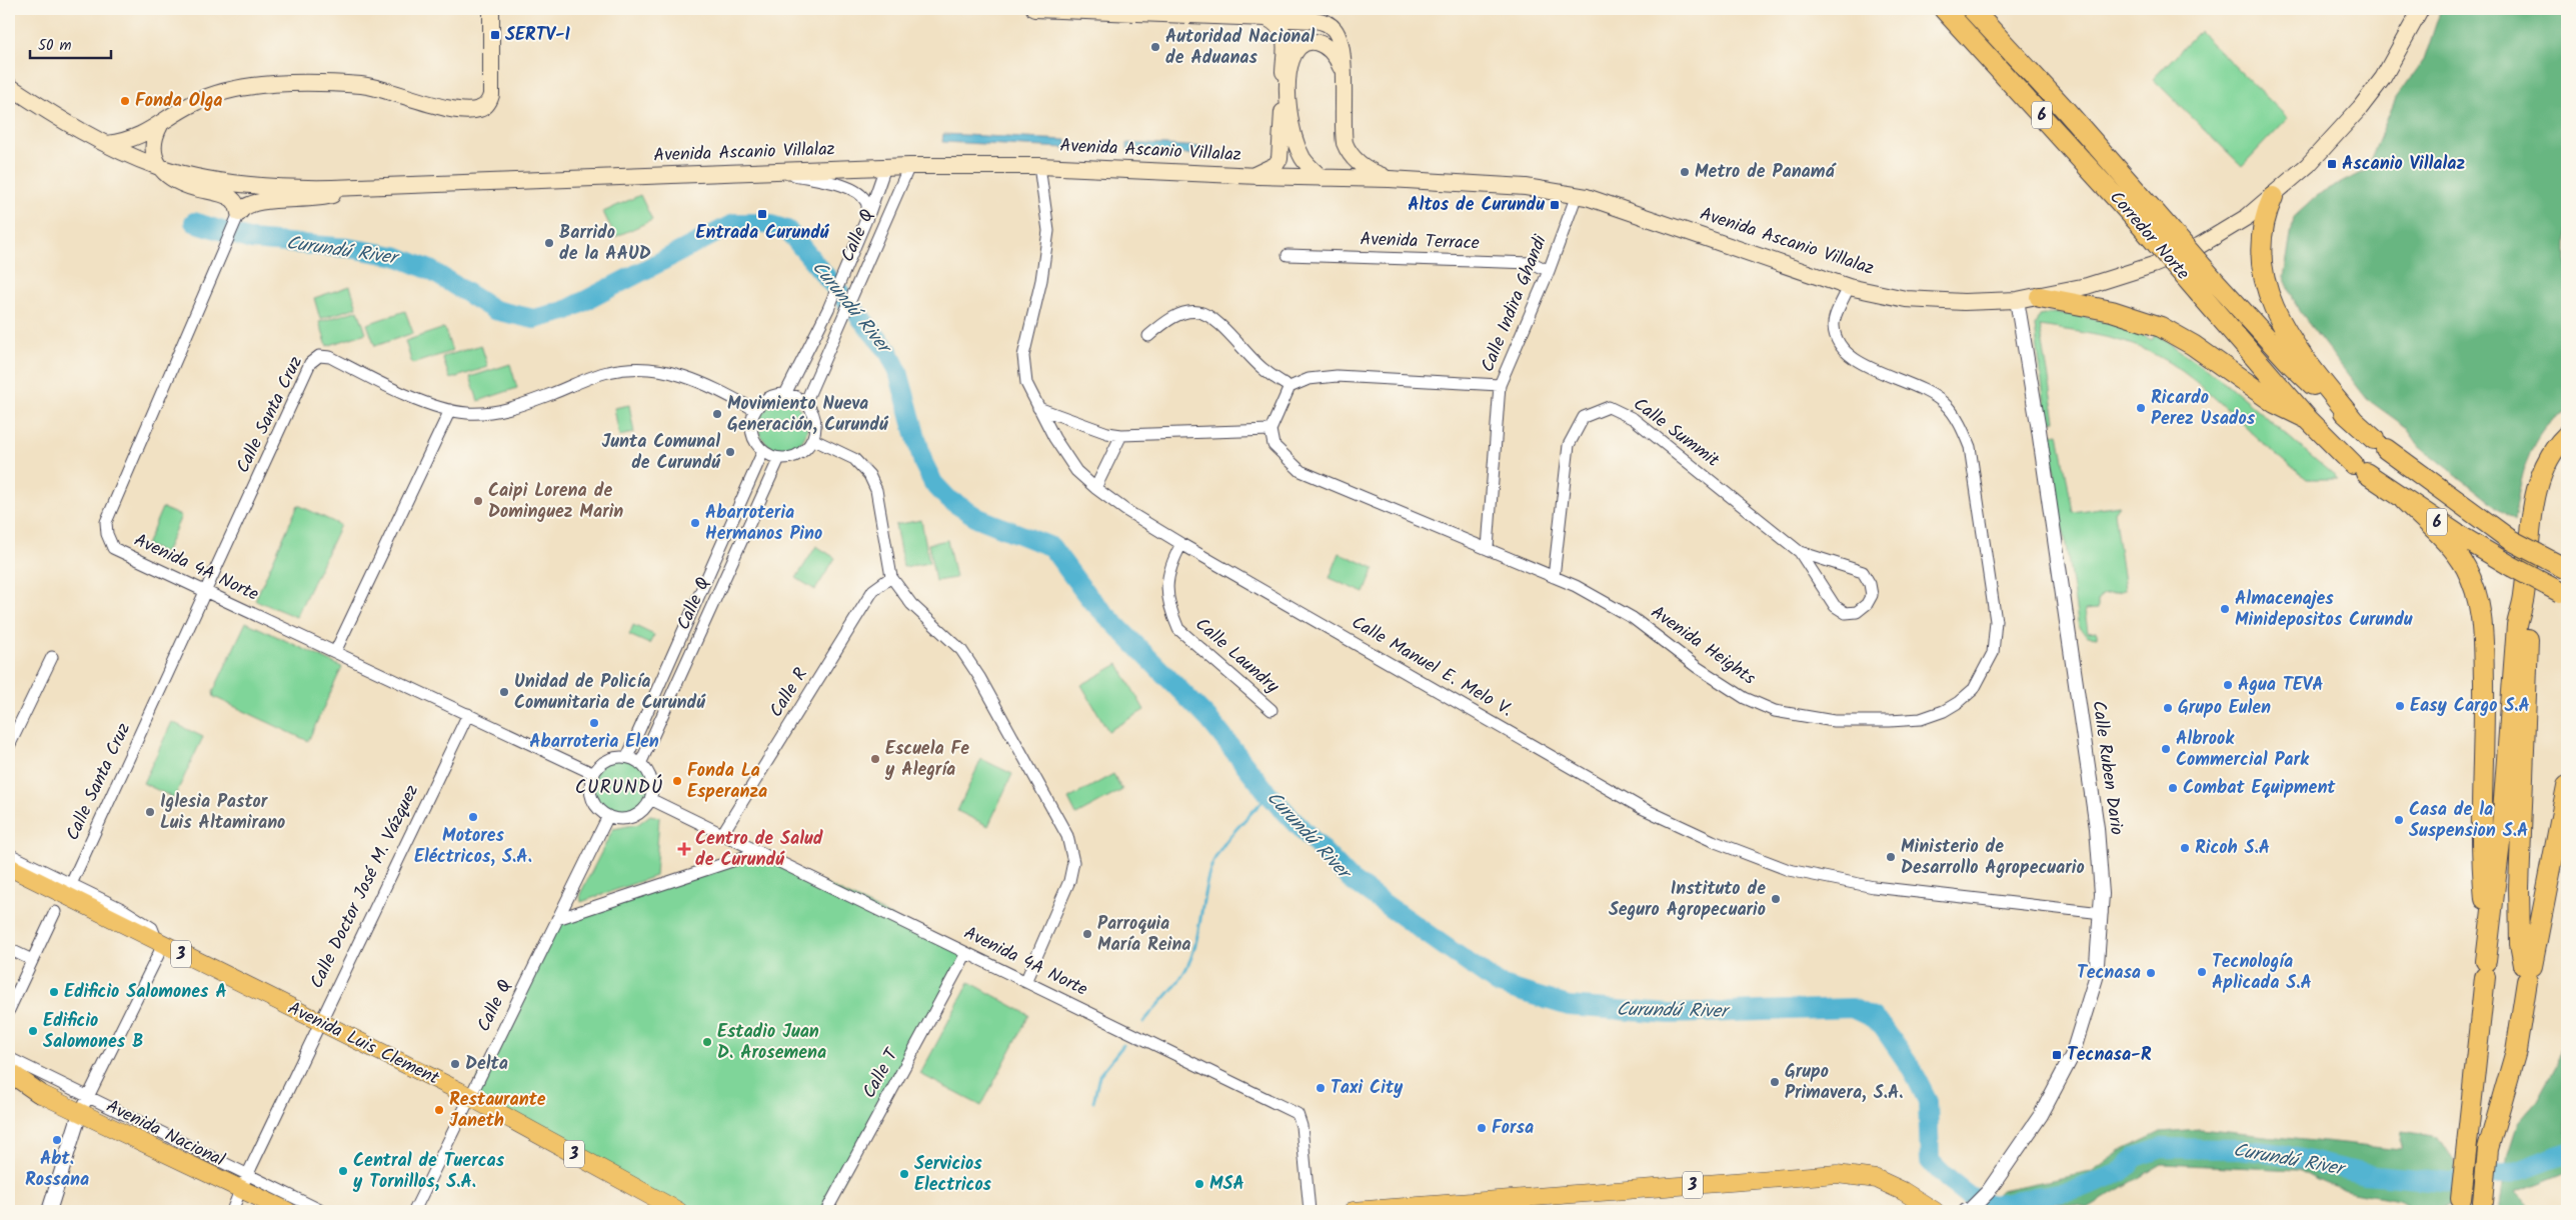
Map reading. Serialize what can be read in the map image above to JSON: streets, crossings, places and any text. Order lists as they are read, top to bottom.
{
  "streets": {
    "highway": ["6", "Corredor Norte"],
    "main road": [
      "Avenida Ascanio Villalaz",
      "3",
      "Avenida Luis Clement",
      "Avenida Nacional"
    ],
    "street": [
      "Calle Q",
      "Avenida Terrace",
      "Calle Indira Ghandi",
      "Calle Santa Cruz",
      "Calle Summit",
      "Avenida 4A Norte",
      "Avenida Heights",
      "Calle Laundry",
      "Calle Manuel E. Melo V.",
      "Calle R",
      "Calle Ruben Dario",
      "Calle Doctor José M. Vázquez",
      "Calle T"
    ]
  },
  "crossings": [
    ["Avenida Ascanio Villalaz", "Calle Q"],
    ["Avenida Ascanio Villalaz", "Calle Indira Ghandi"],
    ["Avenida Ascanio Villalaz", "Avenida Heights"],
    ["Avenida Ascanio Villalaz", "Calle Manuel E. Melo V."],
    ["Avenida Ascanio Villalaz", "Calle Ruben Dario"],
    ["Calle Q", "Calle Santa Cruz"],
    ["Calle Q", "Avenida 4A Norte"],
    ["Calle Q", "Avenida Luis Clement"],
    ["Avenida Terrace", "Calle Indira Ghandi"],
    ["Calle Indira Ghandi", "Avenida Heights"],
    ["Calle Santa Cruz", "Avenida 4A Norte"],
    ["Calle Summit", "Avenida Heights"],
    ["Avenida 4A Norte", "Calle R"],
    ["Avenida 4A Norte", "Calle Doctor José M. Vázquez"],
    ["Avenida 4A Norte", "Calle T"],
    ["Calle Laundry", "Calle Manuel E. Melo V."],
    ["Calle Manuel E. Melo V.", "Calle Ruben Dario"],
    ["Calle Doctor José M. Vázquez", "Avenida Luis Clement"],
    ["Calle Doctor José M. Vázquez", "Avenida Nacional"]
  ],
  "districts": ["CURUNDÚ"],
  "water": ["Curundú River"],
  "places": {
    "transit": [
      "SERTV-I",
      "Ascanio Villalaz",
      "Altos de Curundu",
      "Entrada Curundú",
      "Tecnasa-R"
    ],
    "other": [
      "Autoridad Nacional de Aduanas",
      "Fonda Olga",
      "Metro de Panamá",
      "Barrido de la AAUD",
      "Ricardo Perez Usados",
      "Movimiento Nueva Generación, Curundú",
      "Junta Comunal de Curundú",
      "Caipi Lorena de Dominguez Marin",
      "Abarroteria Hermanos Pino",
      "Almacenajes Minidepositos Curundu",
      "Agua TEVA",
      "Unidad de Policía Comunitaria de Curundú",
      "Easy Cargo S.A",
      "Grupo Eulen",
      "Abarroteria Elen",
      "Albrook Commercial Park",
      "Escuela Fe y Alegría",
      "Fonda La Esperanza",
      "Combat Equipment",
      "Iglesia Pastor Luis Altamirano",
      "Motores Eléctricos, S.A.",
      "Casa de la Suspension S.A",
      "Ricoh S.A",
      "Ministerio de Desarrollo Agropecuario",
      "Instituto de Seguro Agropecuario",
      "Parroquia María Reina",
      "Tecnología Aplicada S.A",
      "Tecnasa",
      "Edificio Salomones A",
      "Edificio Salomones B",
      "Estadio Juan D. Arosemena",
      "Delta",
      "Grupo Primavera, S.A.",
      "Taxi City",
      "Restaurante Janeth",
      "Forsa",
      "Abt. Rossana",
      "Central de Tuercas y Tornillos, S.A.",
      "Servicios Electricos",
      "MSA"
    ],
    "health": ["Centro de Salud de Curundú"]
  },
  "scale_bar": "50 m"
}
